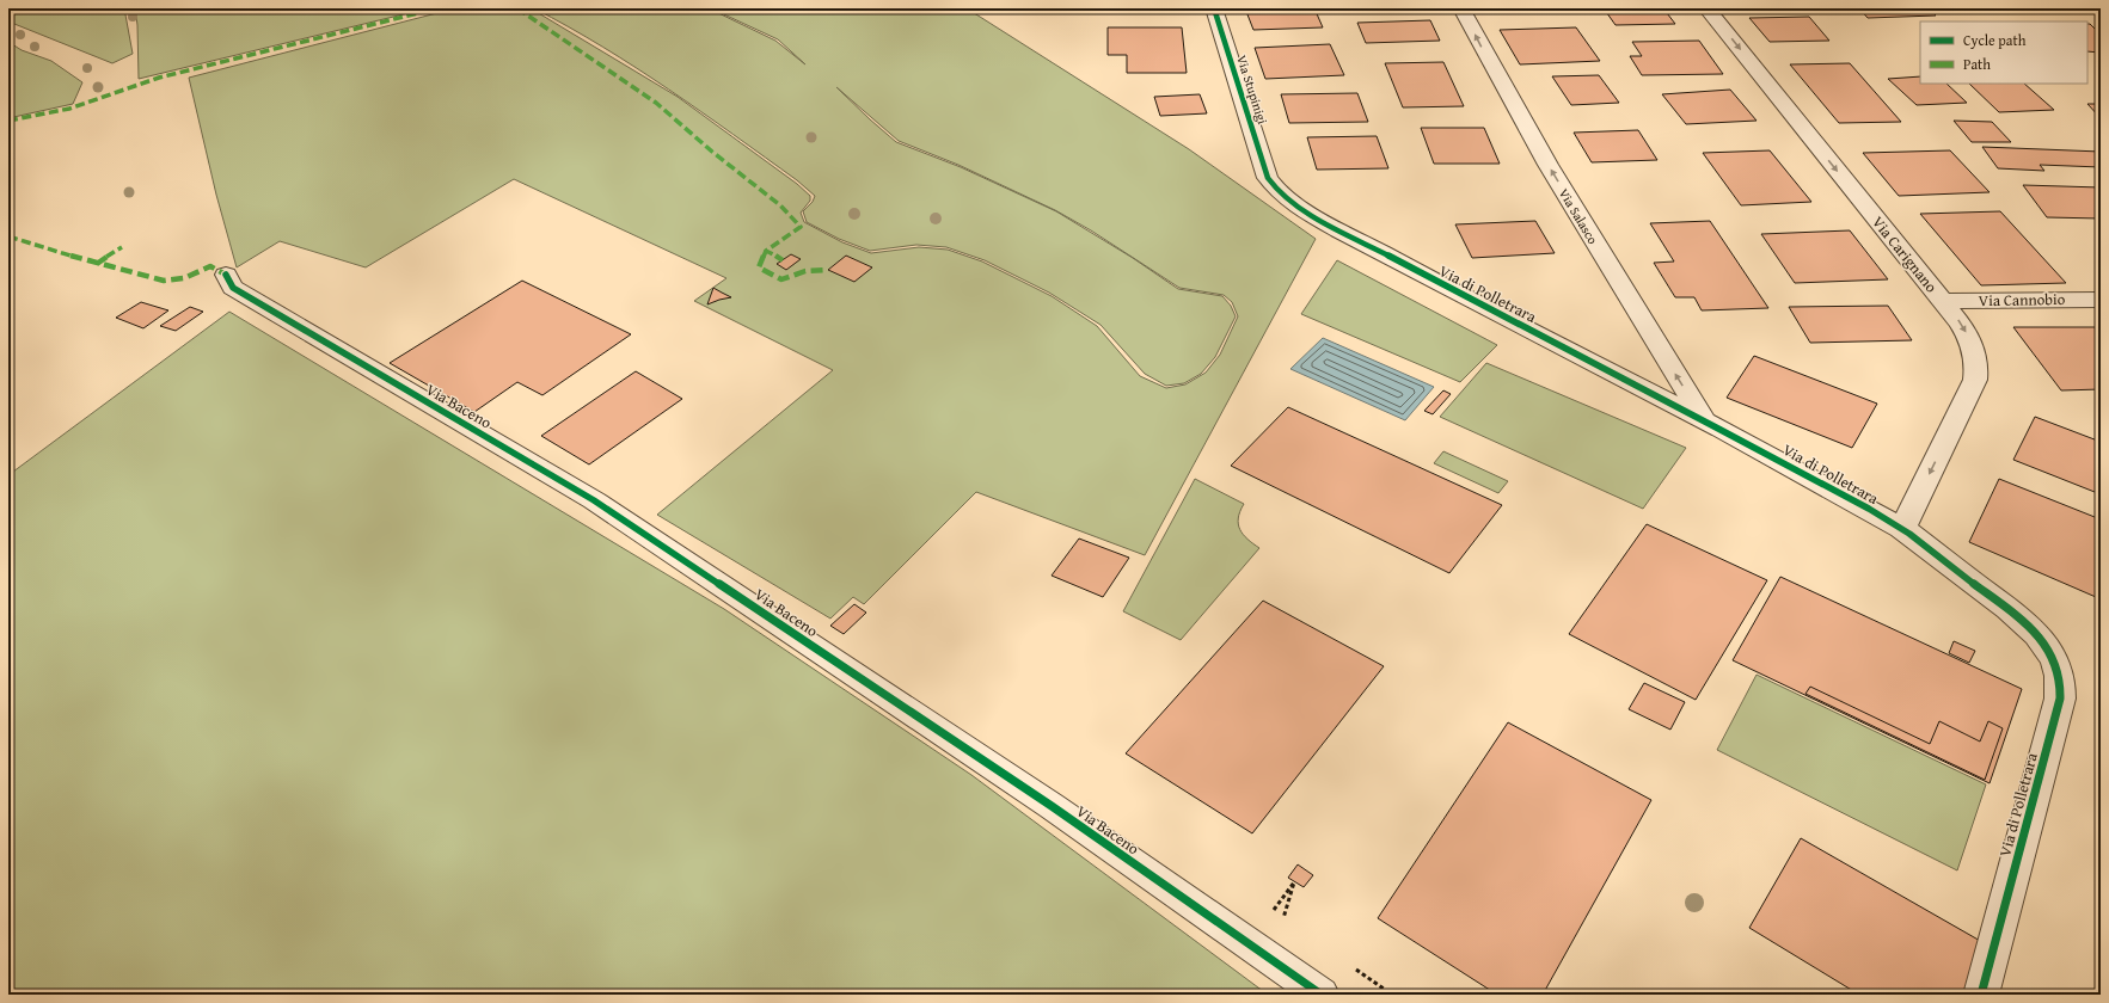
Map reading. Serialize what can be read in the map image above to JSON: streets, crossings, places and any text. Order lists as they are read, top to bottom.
{
  "streets": {
    "street": [
      "Via Stupinigi",
      "Via Salasco",
      "Via Carignano",
      "Via di Polletrara",
      "Via Cannobio",
      "Via Baceno"
    ]
  },
  "crossings": [
    ["Via Stupinigi", "Via di Polletrara"],
    ["Via Salasco", "Via di Polletrara"],
    ["Via Carignano", "Via di Polletrara"],
    ["Via Carignano", "Via Cannobio"]
  ],
  "one_way": ["Via Salasco", "Via Carignano"],
  "legend": ["Cycle path", "Path"]
}
